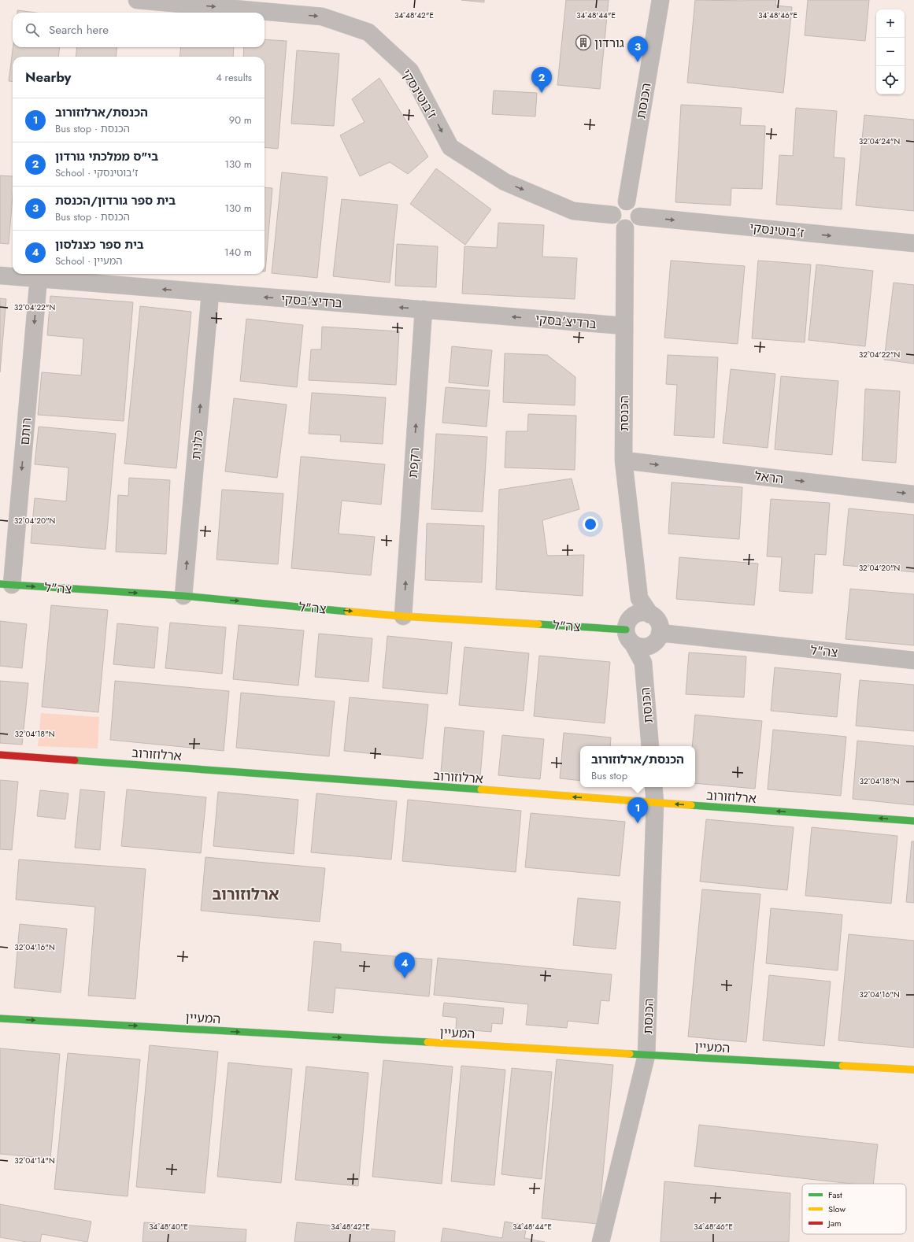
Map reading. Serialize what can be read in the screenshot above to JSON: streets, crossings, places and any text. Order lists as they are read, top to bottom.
{
  "streets": {
    "street": [
      "ז'בוטינסקי",
      "הכנסת",
      "ברדיצ'בסקי",
      "רותם",
      "כלנית",
      "רקפת",
      "הראל",
      "צה\"ל",
      "ארלוזורוב",
      "המעיין"
    ]
  },
  "crossings": [
    ["ז'בוטינסקי", "הכנסת"],
    ["הכנסת", "ברדיצ'בסקי"],
    ["הכנסת", "הראל"],
    ["הכנסת", "ארלוזורוב"],
    ["הכנסת", "המעיין"],
    ["ברדיצ'בסקי", "רותם"],
    ["ברדיצ'בסקי", "כלנית"],
    ["ברדיצ'בסקי", "רקפת"],
    ["רותם", "צה\"ל"],
    ["כלנית", "צה\"ל"],
    ["רקפת", "צה\"ל"]
  ],
  "one_way": [
    "ז'בוטינסקי",
    "ברדיצ'בסקי",
    "רותם",
    "כלנית",
    "רקפת",
    "הראל",
    "צה\"ל",
    "ארלוזורוב",
    "המעיין"
  ],
  "districts": ["ארלוזורוב"],
  "places": {
    "building": ["גורדון"]
  },
  "legend": ["Fast", "Slow", "Jam"],
  "page": {
    "map_buttons": ["+", "−"],
    "search": "Search here",
    "pins": [
      "3",
      "2",
      "1",
      "4"
    ],
    "heading": ["Nearby", "4 results"],
    "list": [
      {
        "mark": "1",
        "name": "הכנסת/ארלוזורוב",
        "note": "Bus stop · הכנסת",
        "value": "90 m"
      },
      {
        "mark": "2",
        "name": "בי\"ס ממלכתי גורדון",
        "note": "School · ז'בוטינסקי",
        "value": "130 m"
      },
      {
        "mark": "3",
        "name": "בית ספר גורדון/הכנסת",
        "note": "Bus stop · הכנסת",
        "value": "130 m"
      },
      {
        "mark": "4",
        "name": "בית ספר כצנלסון",
        "note": "School · המעיין",
        "value": "140 m"
      }
    ],
    "popup": ["הכנסת/ארלוזורוב", "Bus stop"]
  },
  "coordinates": [
    "34°48'42\"E",
    "34°48'44\"E",
    "34°48'46\"E",
    "32°04'24\"N",
    "32°04'22\"N",
    "32°04'20\"N",
    "32°04'18\"N",
    "32°04'16\"N",
    "32°04'14\"N",
    "34°48'40\"E"
  ]
}
